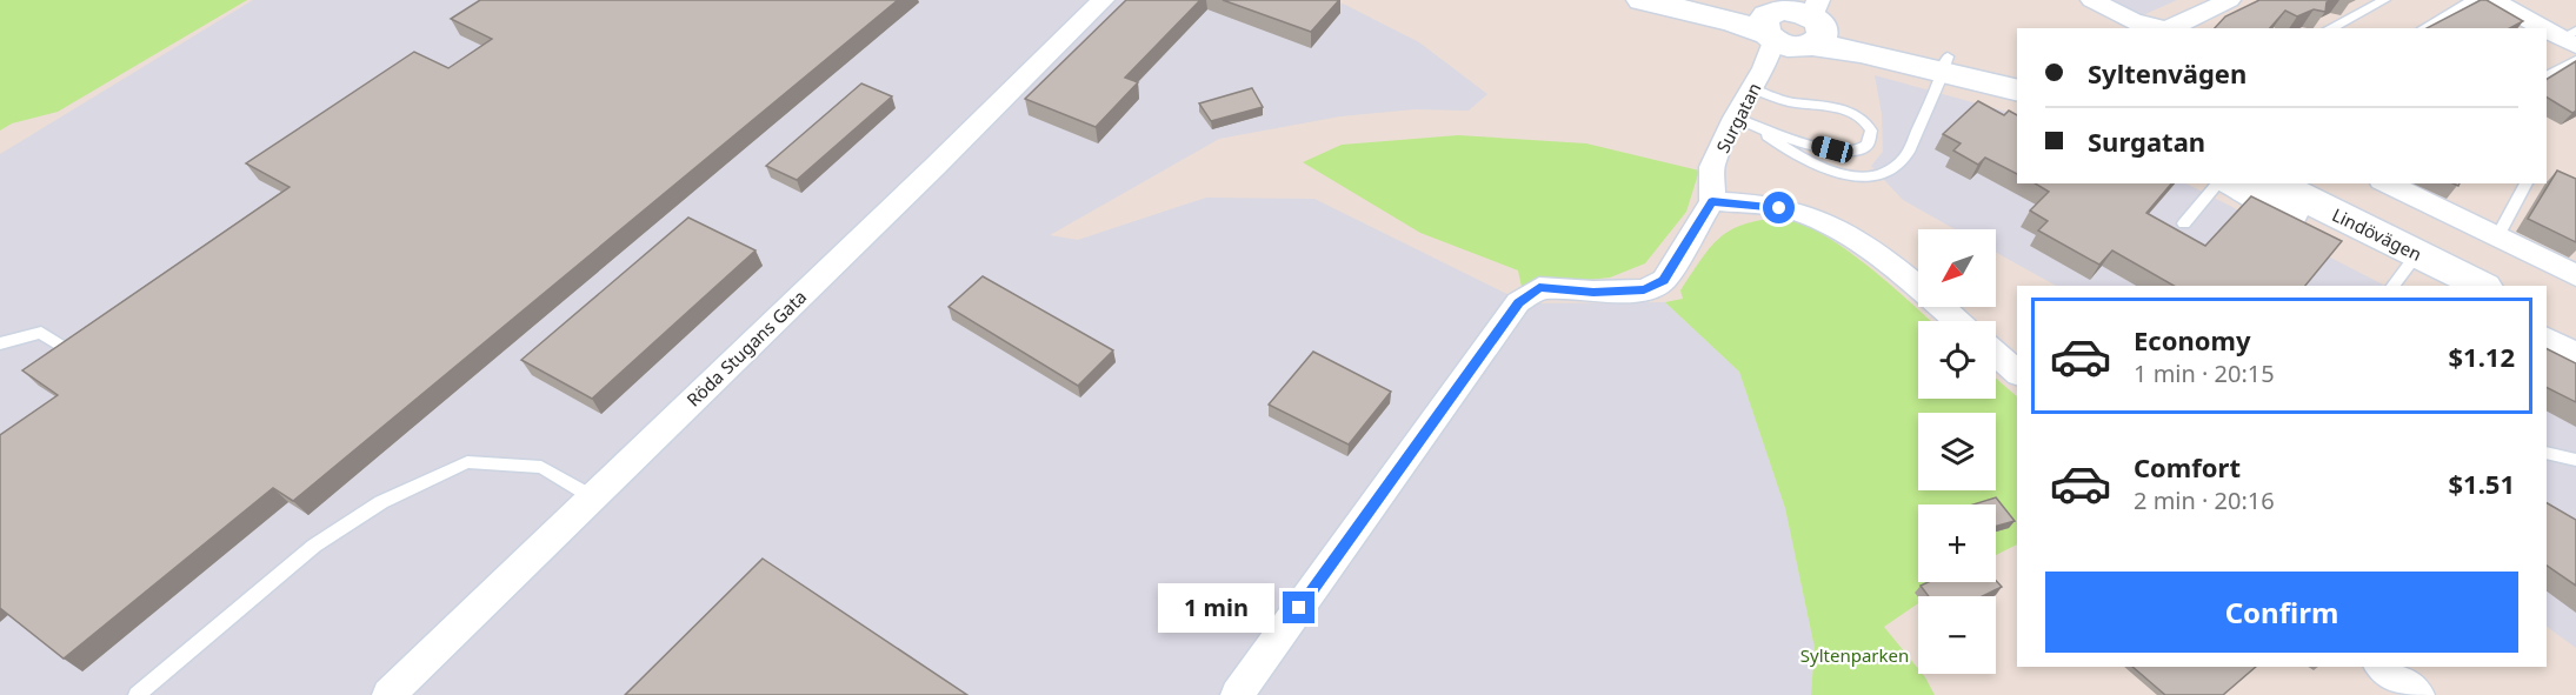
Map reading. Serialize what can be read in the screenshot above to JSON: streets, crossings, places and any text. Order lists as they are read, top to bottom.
{
  "streets": {
    "main road": ["Lindövägen"],
    "street": ["Surgatan", "Röda Stugans Gata"]
  },
  "parks": ["Syltenparken"],
  "north": "bottom left",
  "page": {
    "banner": ["Syltenvägen", "Surgatan"],
    "map_buttons": ["+", "−"],
    "list": [
      {
        "name": "Economy",
        "note": "1 min · 20:15",
        "value": "$1.12"
      },
      {
        "name": "Comfort",
        "note": "2 min · 20:16",
        "value": "$1.51"
      }
    ],
    "buttons": "Confirm",
    "bubble": "1 min"
  }
}
